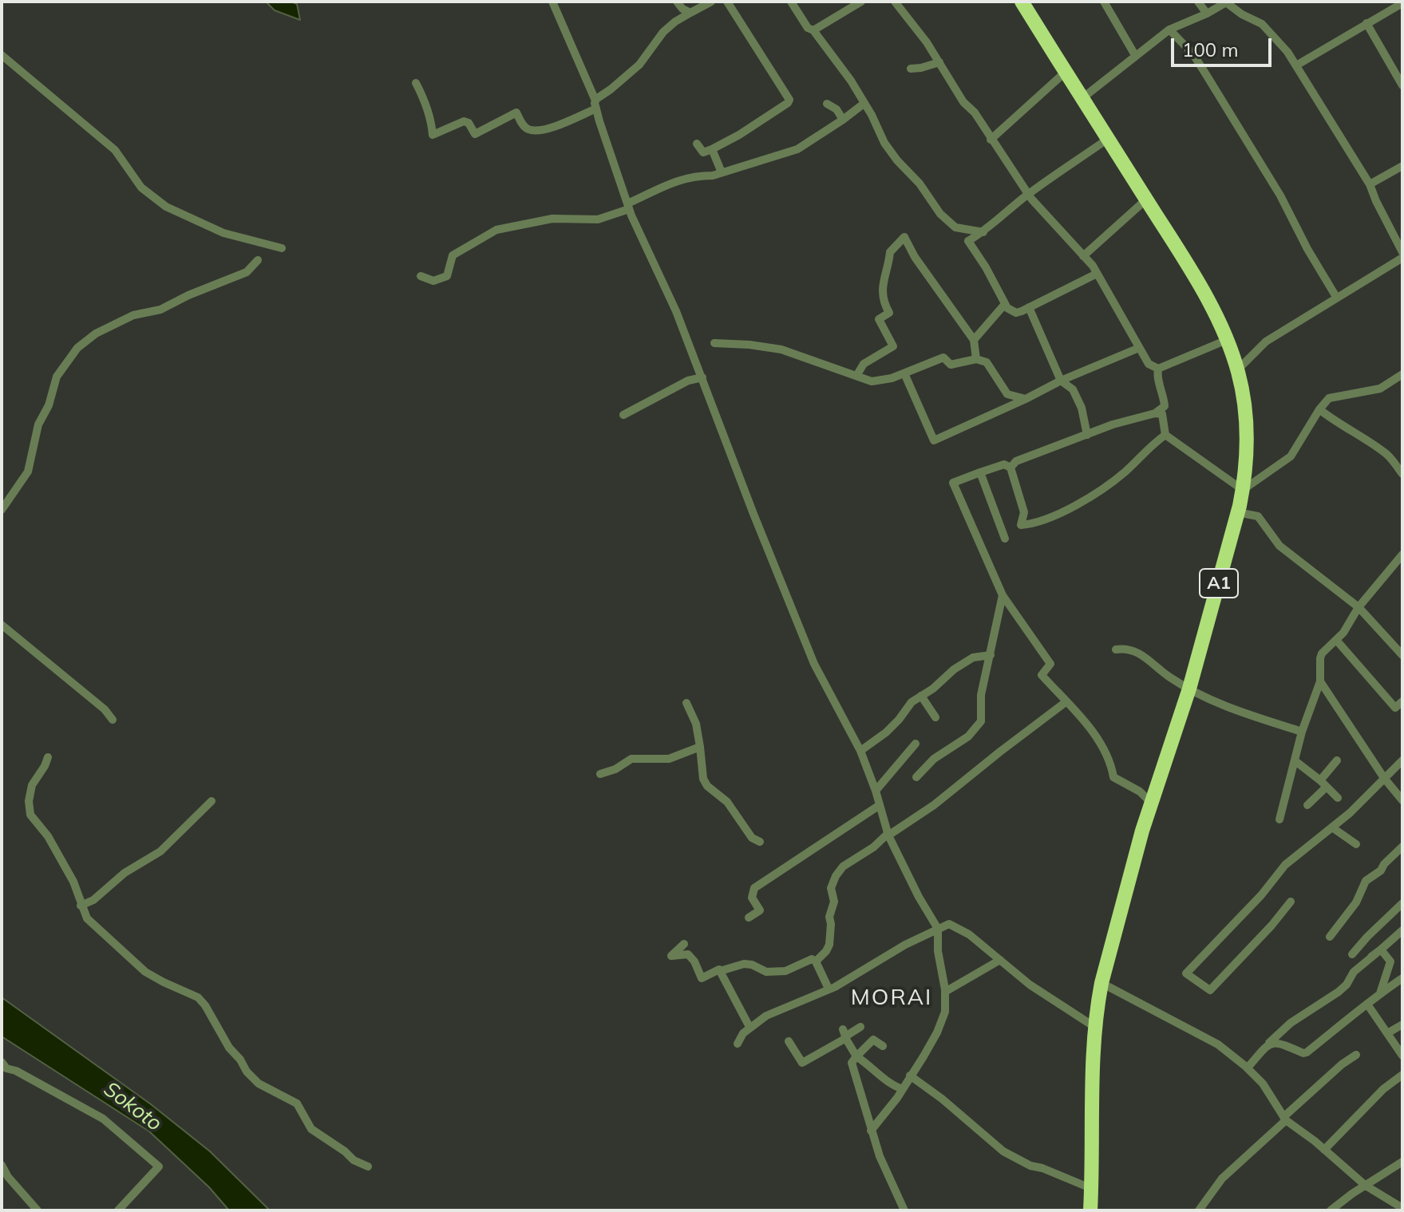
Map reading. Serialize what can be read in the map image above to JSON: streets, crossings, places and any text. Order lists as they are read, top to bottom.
{
  "streets": {
    "highway": ["A1"]
  },
  "districts": ["MORAI"],
  "water": ["Sokoto"],
  "scale_bar": "100 m"
}
